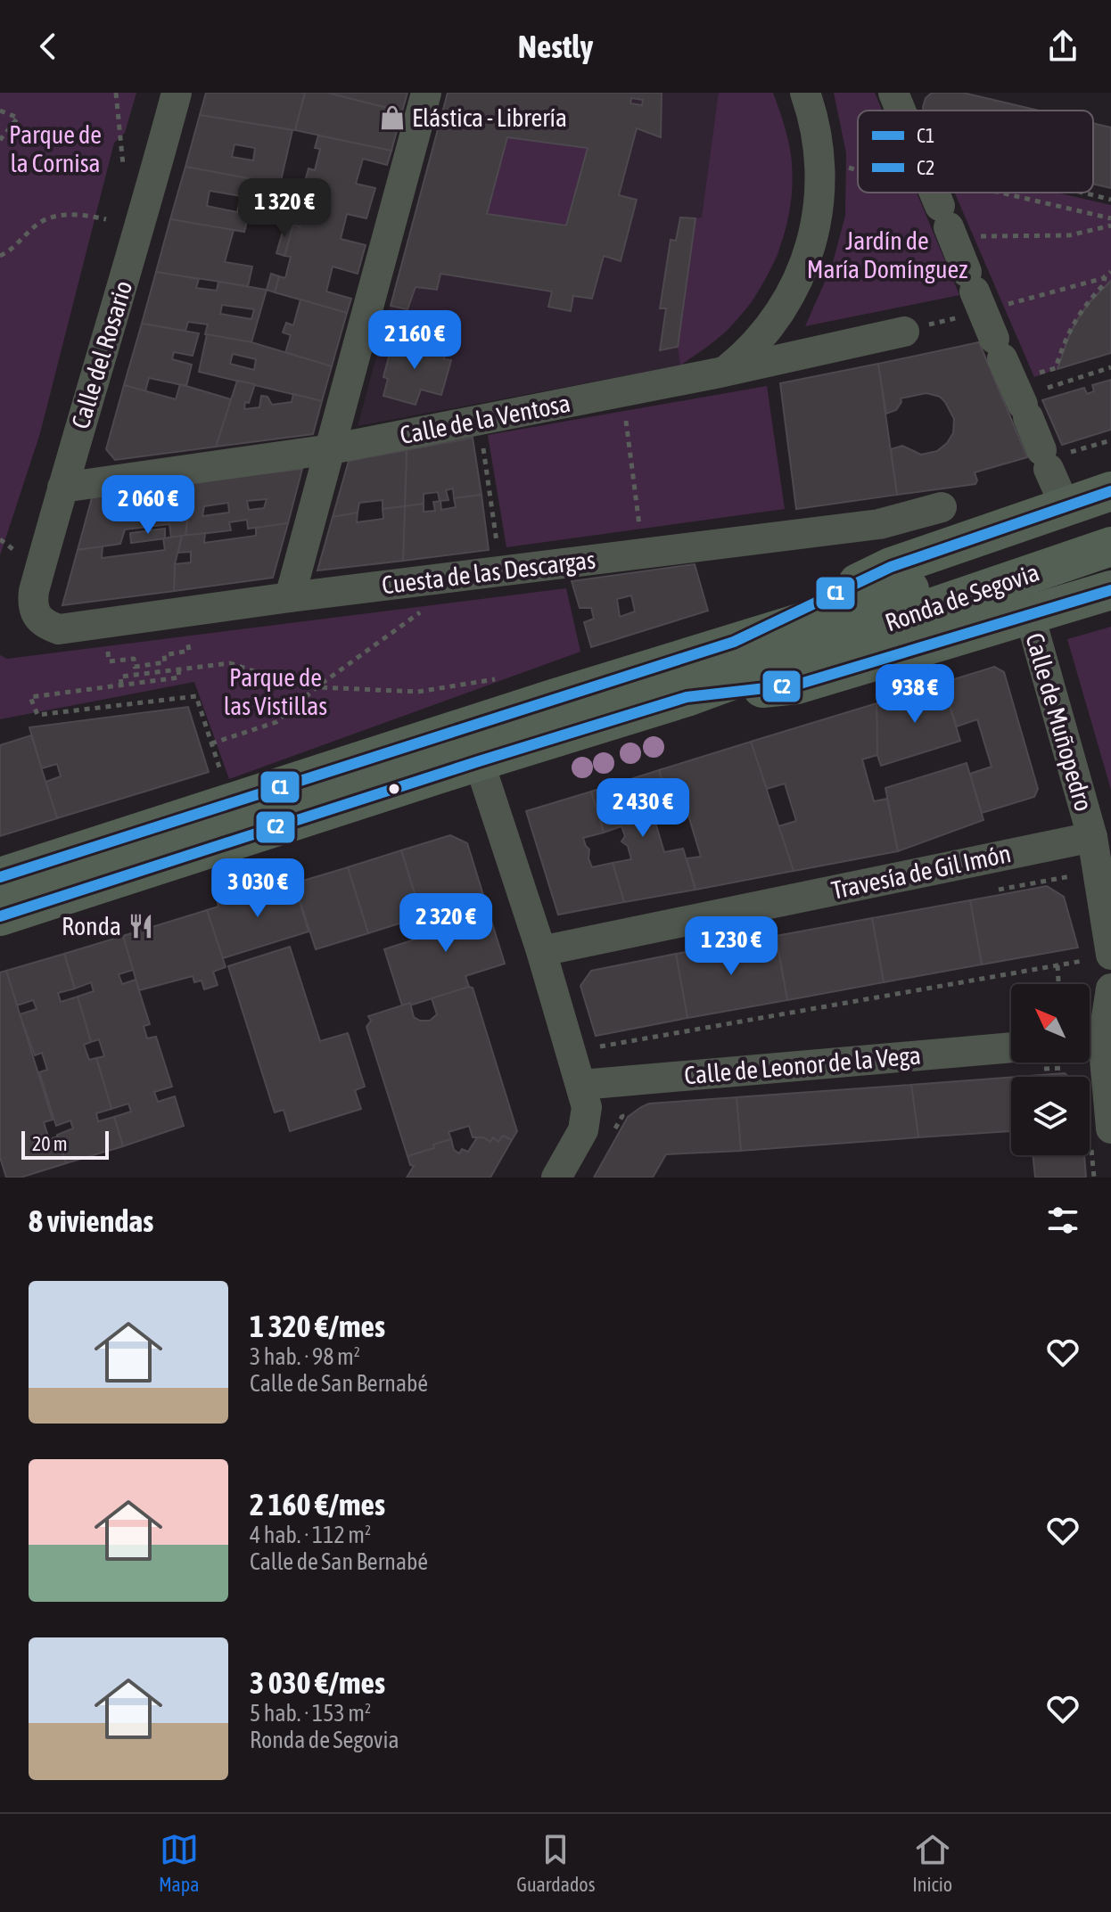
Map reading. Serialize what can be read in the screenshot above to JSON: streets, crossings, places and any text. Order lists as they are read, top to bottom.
{
  "streets": {
    "main road": ["Ronda de Segovia"],
    "street": [
      "Calle del Rosario",
      "Calle de la Ventosa",
      "Cuesta de las Descargas",
      "Calle de Muñopedro",
      "Travesía de Gil Imón",
      "Calle de Leonor de la Vega"
    ]
  },
  "crossings": [
    ["Calle del Rosario", "Calle de la Ventosa"],
    ["Calle del Rosario", "Cuesta de las Descargas"],
    ["Calle de Muñopedro", "Travesía de Gil Imón"]
  ],
  "parks": ["Parque de la Cornisa", "Jardín de María Domínguez", "Parque de las Vistillas"],
  "places": {
    "shop": ["Elástica - Librería"],
    "restaurant": ["Ronda"]
  },
  "lines": ["transit line C1", "transit line C2"],
  "legend": ["C1", "C2"],
  "scale_bar": "20 m",
  "north": "top left",
  "page": {
    "header": "Nestly",
    "price": [
      "1 320 €",
      "2 160 €",
      "2 060 €",
      "938 €",
      "2 430 €",
      "3 030 €",
      "2 320 €",
      "1 230 €"
    ],
    "scale": "20 m",
    "heading": "8 viviendas",
    "list": [
      {
        "name": "1 320 €/mes",
        "note": "3 hab. · 98 m² · Calle de San Bernabé"
      },
      {
        "name": "2 160 €/mes",
        "note": "4 hab. · 112 m² · Calle de San Bernabé"
      },
      {
        "name": "3 030 €/mes",
        "note": "5 hab. · 153 m² · Ronda de Segovia"
      }
    ],
    "tabs": ["Mapa", "Guardados", "Inicio"]
  }
}
